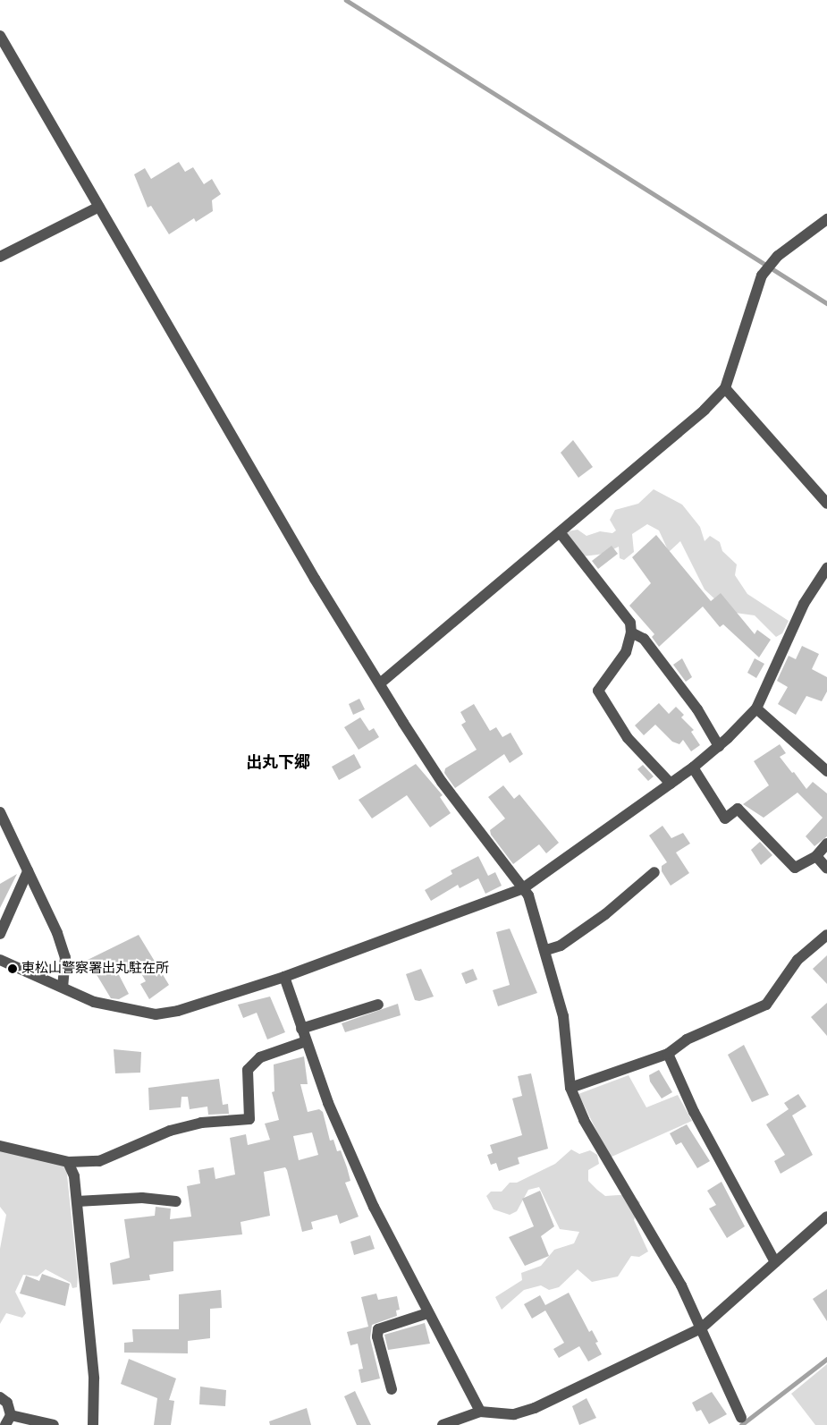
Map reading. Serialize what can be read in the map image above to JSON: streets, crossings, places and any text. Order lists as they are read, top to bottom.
{
  "districts": ["出丸下郷"],
  "places": ["東松山警察署出丸駐在所"]
}
